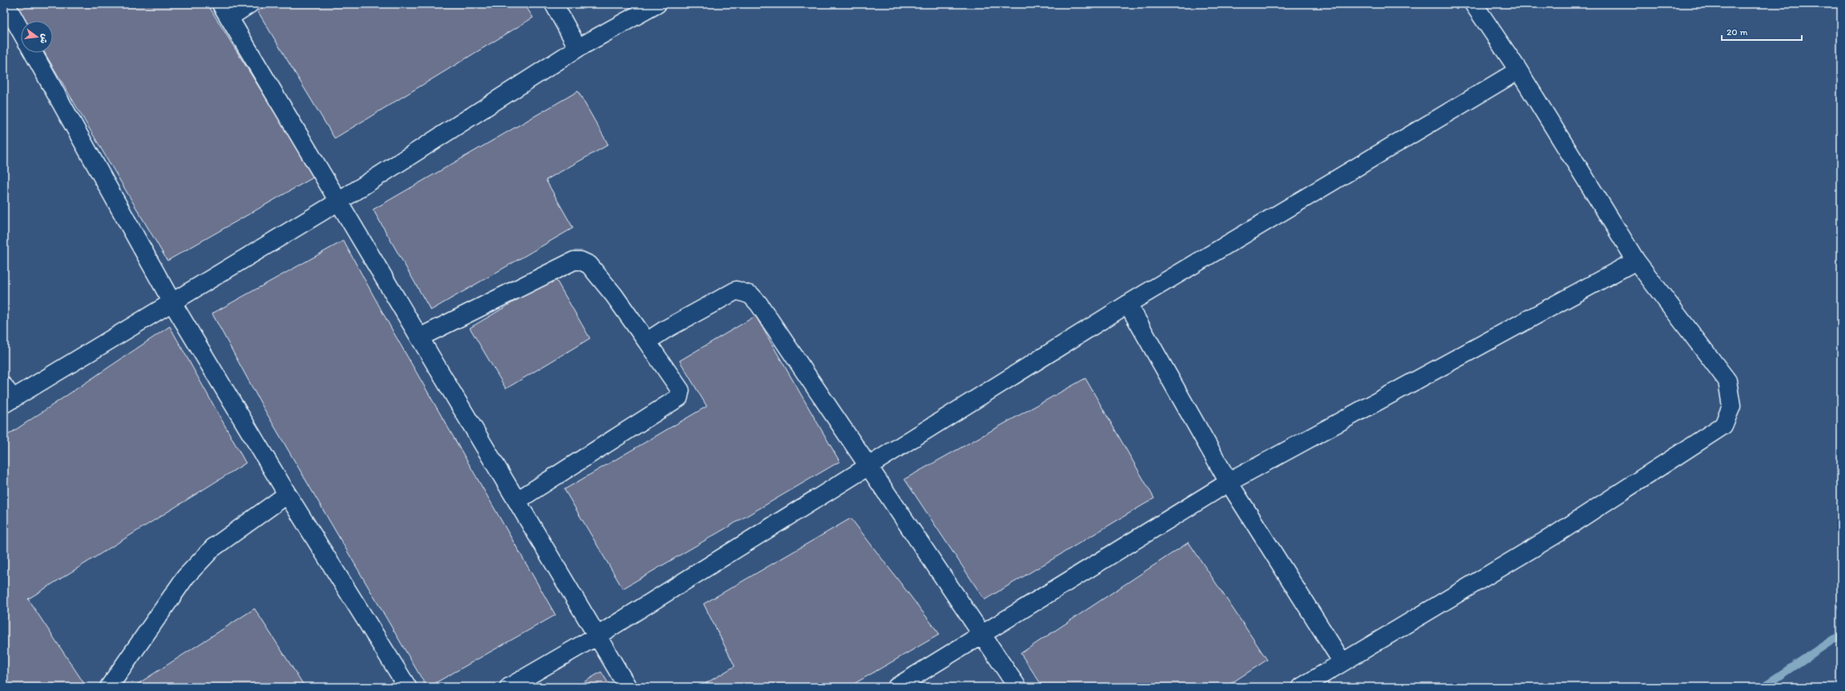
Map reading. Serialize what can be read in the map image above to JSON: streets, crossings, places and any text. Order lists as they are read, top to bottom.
{
  "scale_bar": "20 m",
  "north": "right"
}
